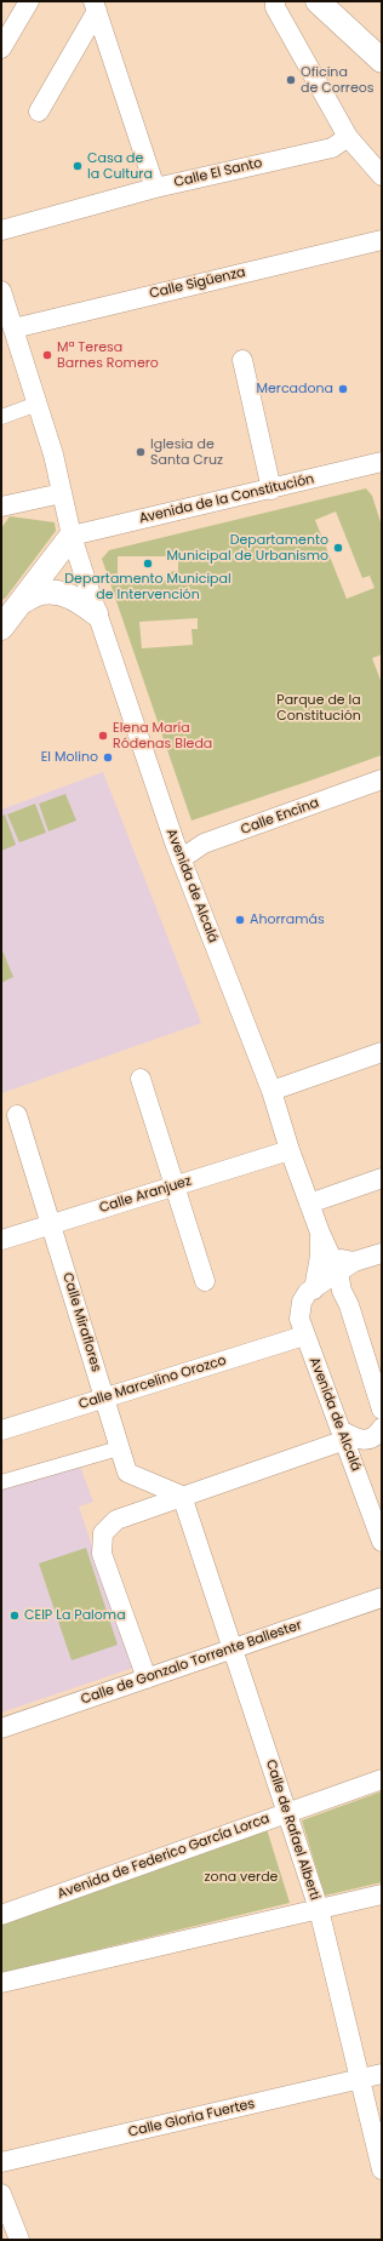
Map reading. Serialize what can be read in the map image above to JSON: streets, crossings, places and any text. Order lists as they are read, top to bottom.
{
  "streets": {
    "street": [
      "Calle El Santo",
      "Calle Sigüenza",
      "Avenida de la Constitución",
      "Calle Encina",
      "Avenida de Alcalá",
      "Calle Aranjuez",
      "Calle Miraflores",
      "Calle Marcelino Orozco",
      "Calle de Gonzalo Torrente Ballester",
      "Calle de Rafael Alberti",
      "Avenida de Federico García Lorca",
      "Calle Gloria Fuertes"
    ]
  },
  "crossings": [
    ["Calle Sigüenza", "Avenida de Alcalá"],
    ["Avenida de la Constitución", "Avenida de Alcalá"],
    ["Calle Encina", "Avenida de Alcalá"],
    ["Avenida de Alcalá", "Calle Aranjuez"],
    ["Avenida de Alcalá", "Calle Marcelino Orozco"],
    ["Calle Aranjuez", "Calle Miraflores"],
    ["Calle Miraflores", "Calle Marcelino Orozco"],
    ["Calle Miraflores", "Calle de Rafael Alberti"],
    ["Calle de Gonzalo Torrente Ballester", "Calle de Rafael Alberti"],
    ["Calle de Rafael Alberti", "Avenida de Federico García Lorca"],
    ["Calle de Rafael Alberti", "Calle Gloria Fuertes"]
  ],
  "parks": ["Parque de la Constitución", "zona verde"],
  "places": [
    "Oficina de Correos",
    "Casa de la Cultura",
    "Mª Teresa Barnes Romero",
    "Mercadona",
    "Iglesia de Santa Cruz",
    "Departamento Municipal de Urbanismo",
    "Departamento Municipal de Intervención",
    "Elena María Ródenas Bleda",
    "El Molino",
    "Ahorramás",
    "CEIP La Paloma"
  ]
}
